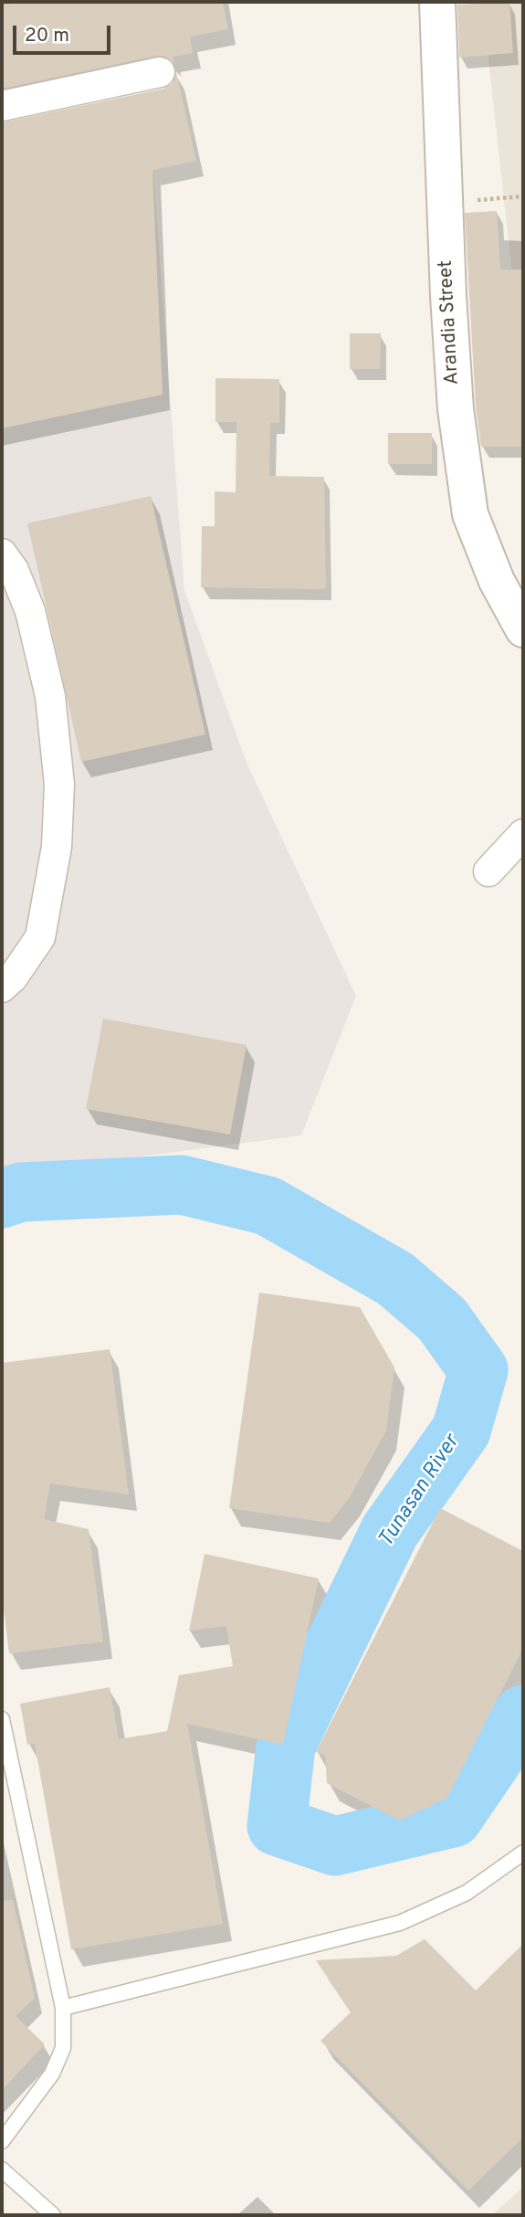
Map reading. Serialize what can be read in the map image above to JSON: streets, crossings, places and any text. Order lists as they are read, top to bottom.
{
  "streets": {
    "street": ["Arandia Street"]
  },
  "water": ["Tunasan River"],
  "scale_bar": "20 m"
}
